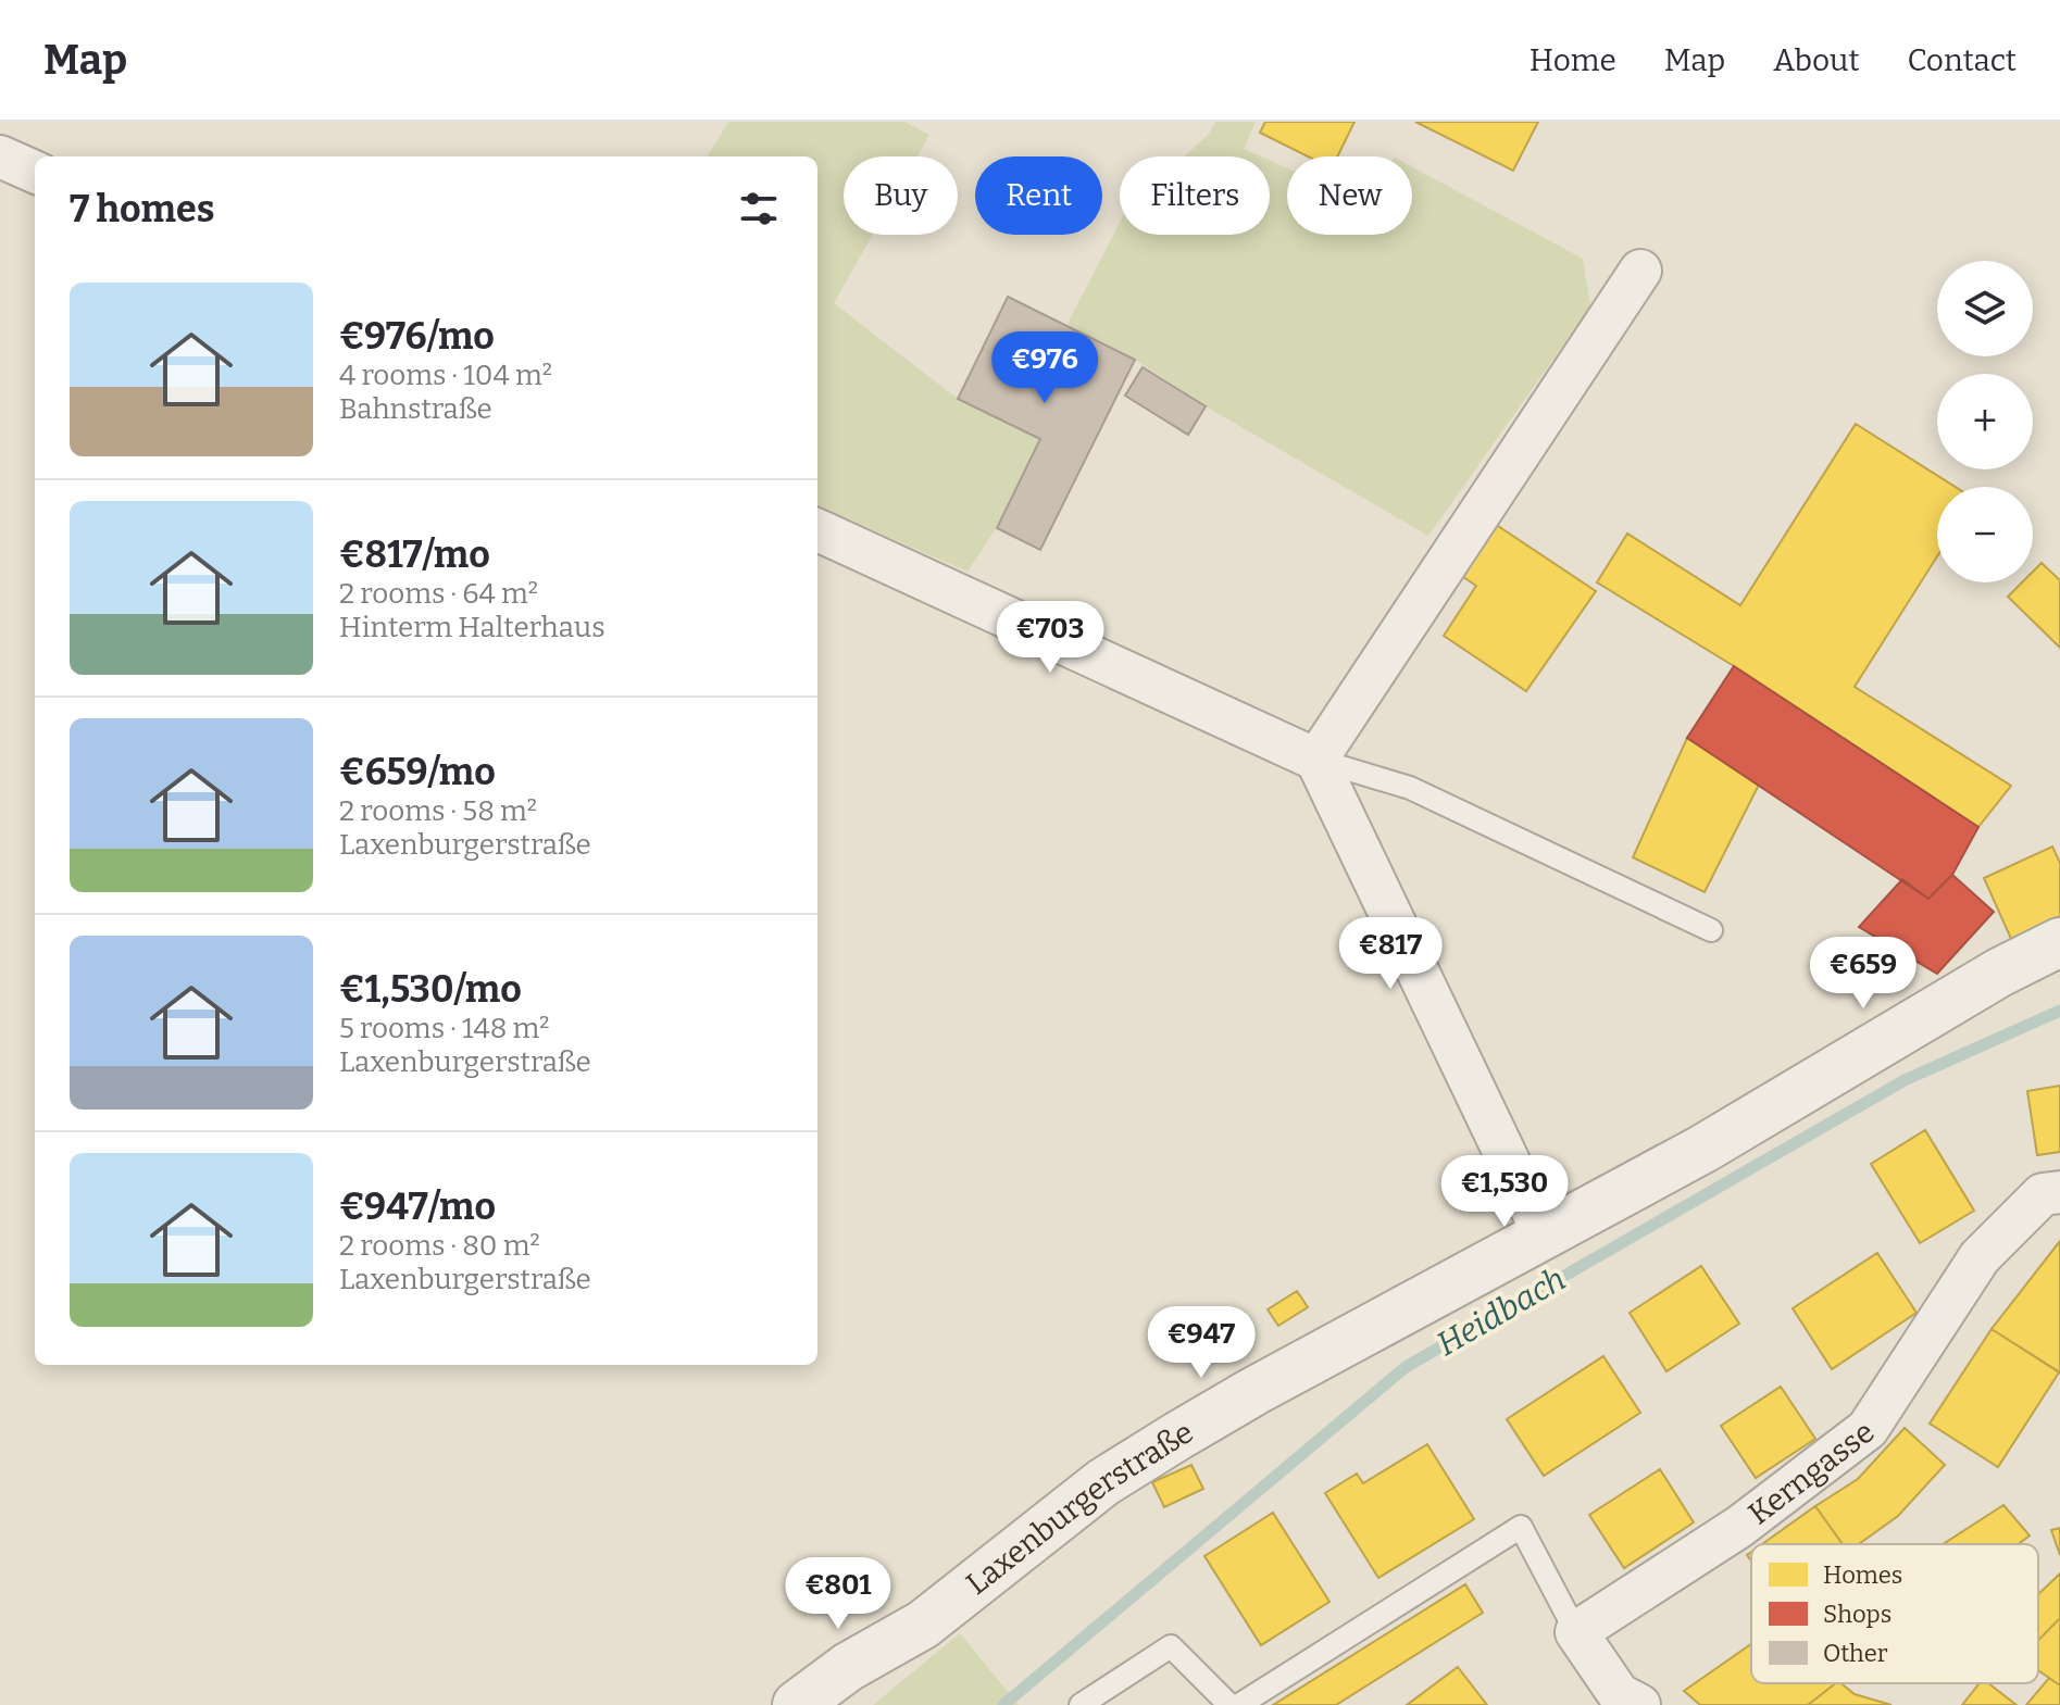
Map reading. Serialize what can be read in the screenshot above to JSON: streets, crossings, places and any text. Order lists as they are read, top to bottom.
{
  "streets": {
    "street": ["Kerngasse", "Laxenburgerstraße"]
  },
  "water": ["Heidbach"],
  "legend": ["Homes", "Shops", "Other"],
  "page": {
    "header": "Map",
    "nav": [
      "Home",
      "Map",
      "About",
      "Contact"
    ],
    "chip": [
      "Buy",
      "Rent",
      "Filters",
      "New"
    ],
    "heading": "7 homes",
    "map_buttons": ["+", "−"],
    "list": [
      {
        "name": "€976/mo",
        "note": "4 rooms · 104 m² · Bahnstraße"
      },
      {
        "name": "€817/mo",
        "note": "2 rooms · 64 m² · Hinterm Halterhaus"
      },
      {
        "name": "€659/mo",
        "note": "2 rooms · 58 m² · Laxenburgerstraße"
      },
      {
        "name": "€1,530/mo",
        "note": "5 rooms · 148 m² · Laxenburgerstraße"
      },
      {
        "name": "€947/mo",
        "note": "2 rooms · 80 m² · Laxenburgerstraße"
      }
    ],
    "price": [
      "€976",
      "€703",
      "€817",
      "€659",
      "€1,530",
      "€947",
      "€801"
    ]
  }
}
